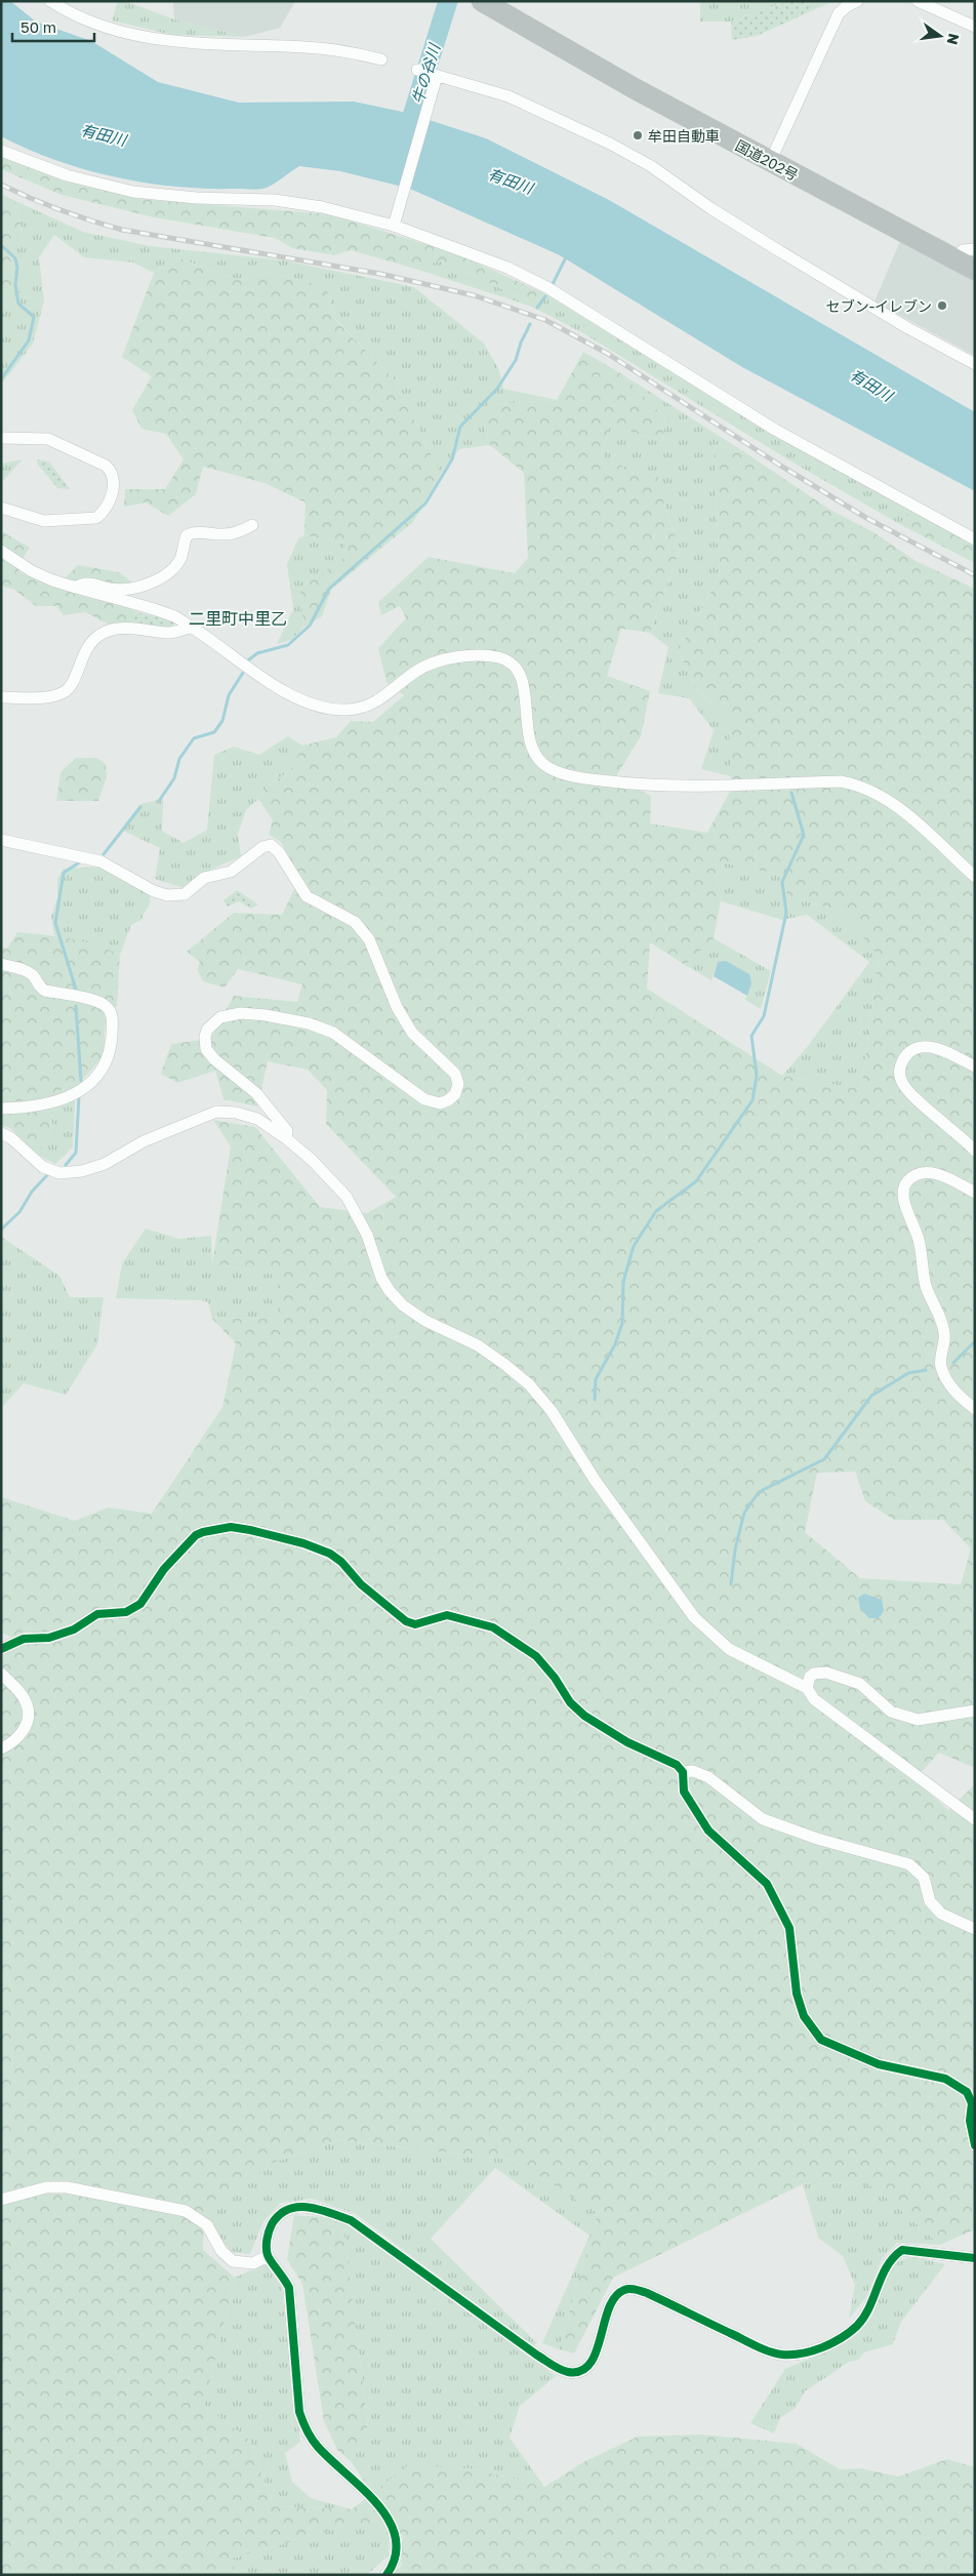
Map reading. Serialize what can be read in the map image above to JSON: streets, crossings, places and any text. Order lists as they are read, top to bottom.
{
  "streets": {
    "highway": ["国道202号"]
  },
  "districts": ["二里町中里乙"],
  "water": ["牛の谷川", "有田川"],
  "places": ["牟田自動車", "セブン-イレブン"],
  "scale_bar": "50 m",
  "north": "right"
}
